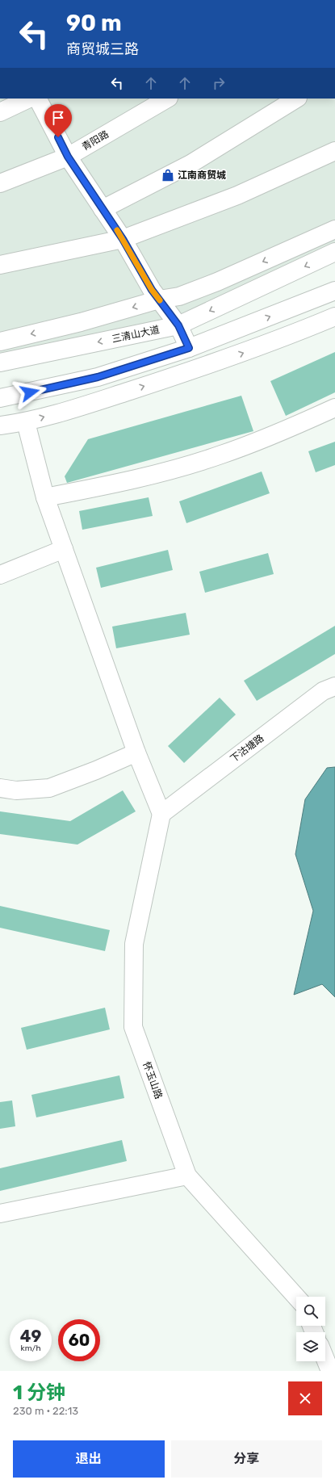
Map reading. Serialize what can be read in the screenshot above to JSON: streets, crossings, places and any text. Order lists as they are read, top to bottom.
{
  "streets": {
    "street": [
      "青阳路",
      "三清山大道",
      "下沽塘路",
      "怀玉山路"
    ]
  },
  "crossings": [
    ["下沽塘路", "怀玉山路"]
  ],
  "places": {
    "shop": ["江南商贸城"]
  },
  "page": {
    "turn": ["90 m", "商贸城三路"],
    "speed": "49 km/h",
    "limit": "60",
    "heading": ["1 分钟", "230 m · 22:13"],
    "buttons": ["退出", "分享"]
  }
}
